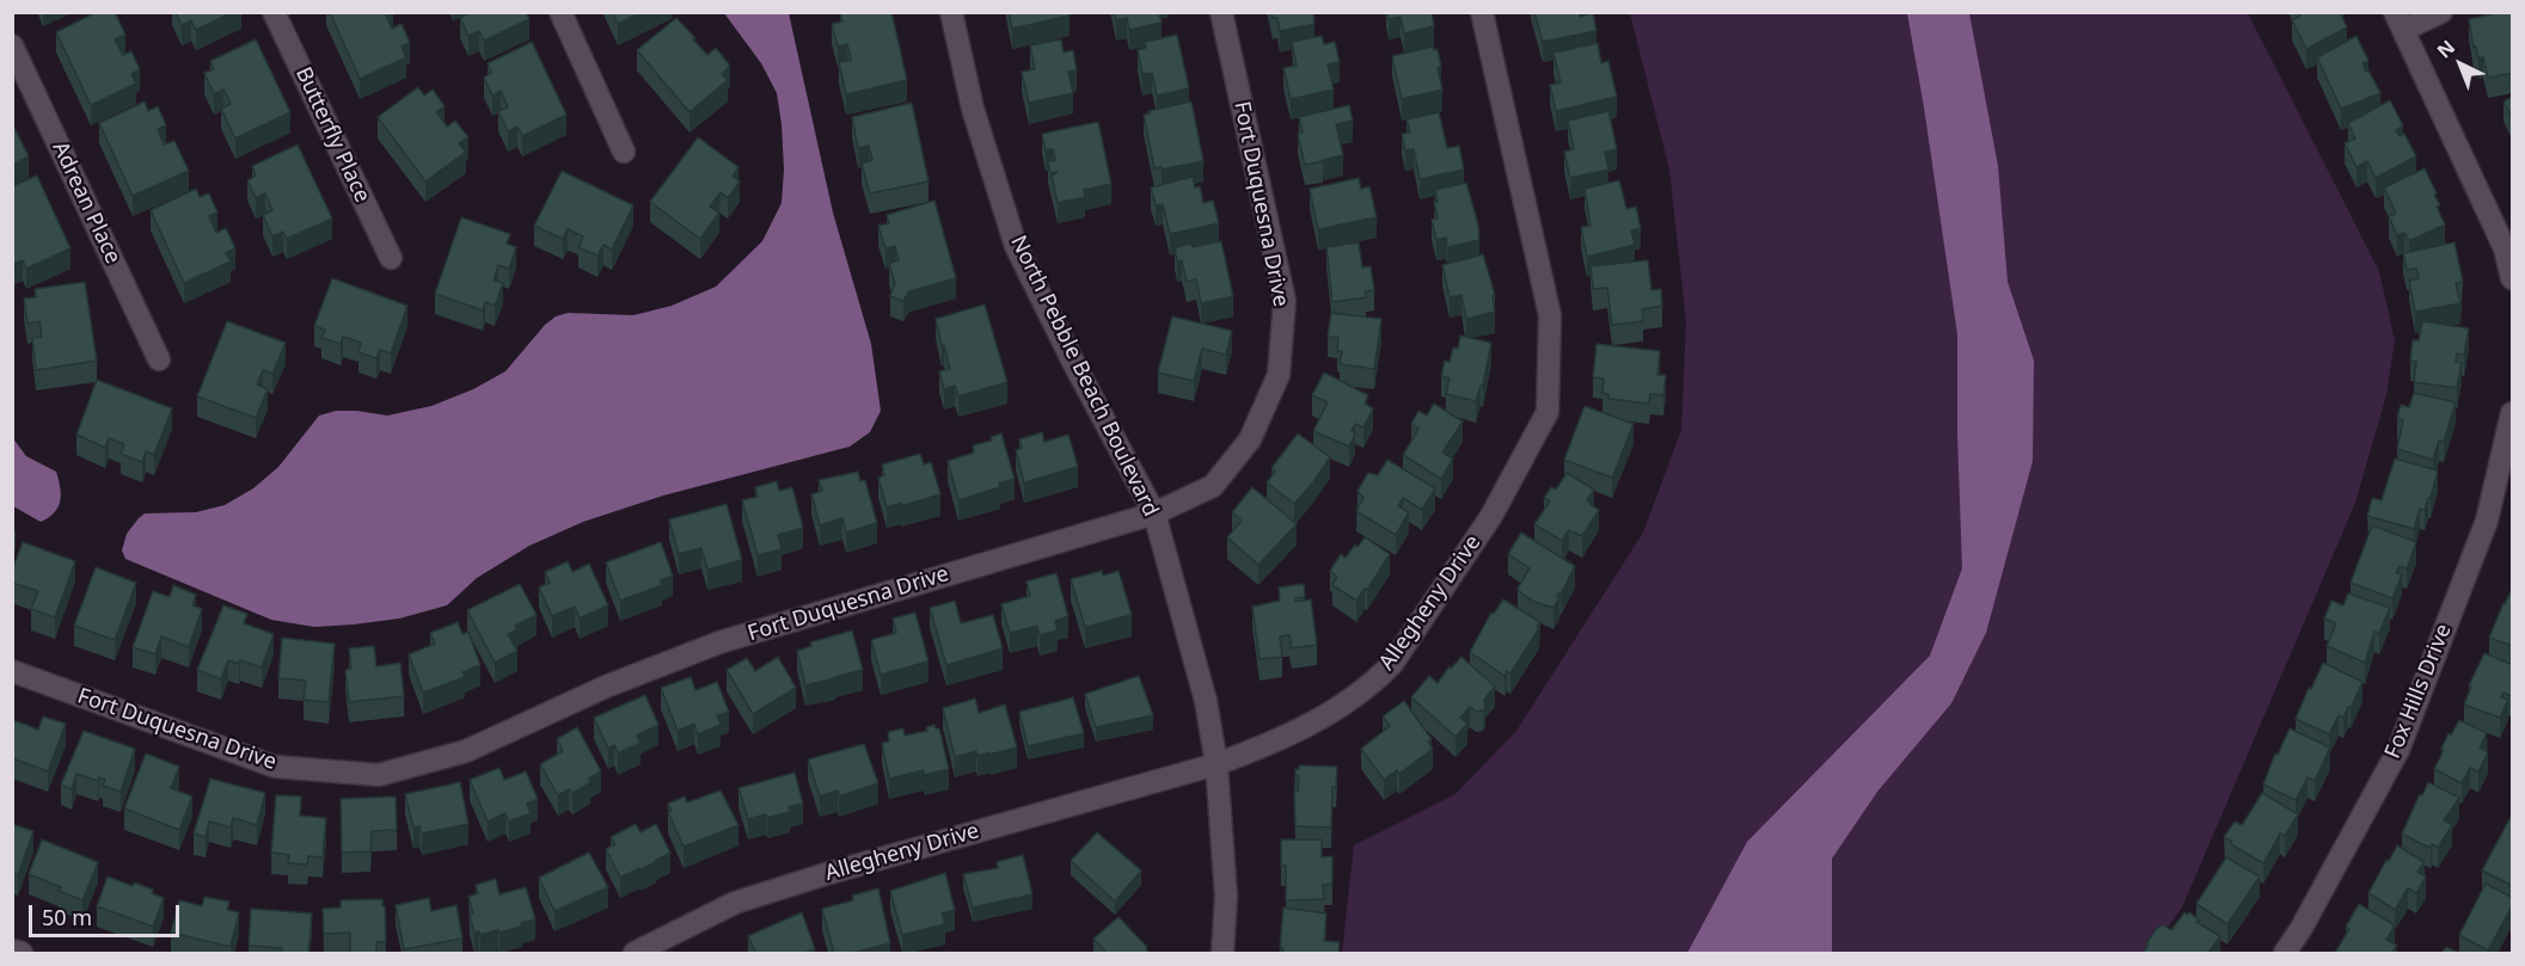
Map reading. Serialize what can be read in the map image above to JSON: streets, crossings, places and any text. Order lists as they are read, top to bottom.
{
  "streets": {
    "street": [
      "Butterfly Place",
      "Adrean Place",
      "Fort Duquesna Drive",
      "North Pebble Beach Boulevard",
      "Allegheny Drive",
      "Fox Hills Drive"
    ]
  },
  "crossings": [
    ["Fort Duquesna Drive", "North Pebble Beach Boulevard"],
    ["North Pebble Beach Boulevard", "Allegheny Drive"]
  ],
  "scale_bar": "50 m",
  "north": "top left"
}
